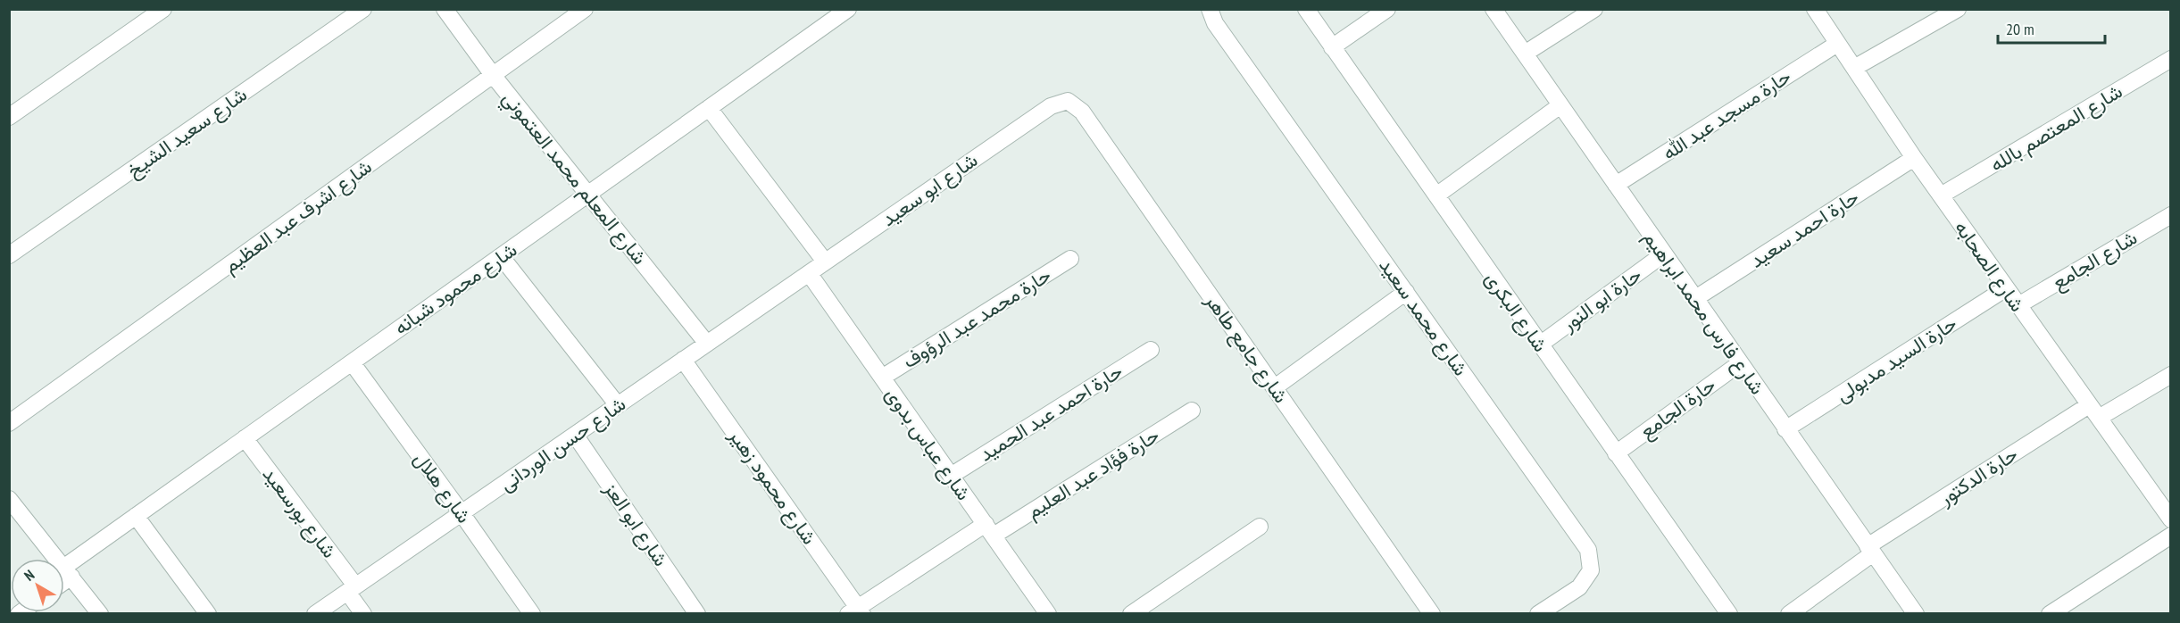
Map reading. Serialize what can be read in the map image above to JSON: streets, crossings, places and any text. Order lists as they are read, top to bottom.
{
  "streets": {
    "street": [
      "حارة مسجد عبد الله",
      "شارع المعتصم بالله",
      "شارع سعيد الشيخ",
      "شارع المعلم محمد العتموني",
      "شارع ابو سعيد",
      "شارع اشرف عبد العظيم",
      "حارة احمد سعيد",
      "شارع الجامع",
      "شارع الصحابه",
      "شارع محمود شبانه",
      "حارة ابو النور",
      "شارع البكرى",
      "شارع فارس محمد ابراهيم",
      "شارع محمد سعيد",
      "حارة محمد عبد الرؤوف",
      "شارع جامع طاهر",
      "حارة السيد مدبولى",
      "حارة الجامع",
      "حارة احمد عبد الحميد",
      "شارع حسن الوردانى",
      "شارع عباس بدوى",
      "حارة فؤاد عبد العليم",
      "حارة الدكتور",
      "شارع محمود زهير",
      "شارع هلال",
      "شارع بورسعيد",
      "شارع ابو العز"
    ]
  },
  "crossings": [
    ["حارة مسجد عبد الله", "شارع الصحابه"],
    ["حارة مسجد عبد الله", "شارع فارس محمد ابراهيم"],
    ["شارع المعتصم بالله", "شارع الصحابه"],
    ["شارع المعلم محمد العتموني", "شارع اشرف عبد العظيم"],
    ["شارع المعلم محمد العتموني", "شارع محمود شبانه"],
    ["شارع المعلم محمد العتموني", "شارع حسن الوردانى"],
    ["شارع ابو سعيد", "شارع جامع طاهر"],
    ["شارع ابو سعيد", "شارع حسن الوردانى"],
    ["شارع ابو سعيد", "شارع عباس بدوى"],
    ["حارة احمد سعيد", "شارع الصحابه"],
    ["حارة احمد سعيد", "شارع فارس محمد ابراهيم"],
    ["شارع الجامع", "شارع الصحابه"],
    ["شارع الصحابه", "حارة السيد مدبولى"],
    ["شارع الصحابه", "حارة الدكتور"],
    ["شارع محمود شبانه", "شارع هلال"],
    ["شارع محمود شبانه", "شارع بورسعيد"],
    ["حارة ابو النور", "شارع البكرى"],
    ["حارة ابو النور", "شارع فارس محمد ابراهيم"],
    ["شارع البكرى", "حارة الجامع"],
    ["شارع فارس محمد ابراهيم", "حارة السيد مدبولى"],
    ["شارع فارس محمد ابراهيم", "حارة الجامع"],
    ["شارع فارس محمد ابراهيم", "حارة الدكتور"],
    ["حارة محمد عبد الرؤوف", "شارع عباس بدوى"],
    ["حارة احمد عبد الحميد", "شارع عباس بدوى"],
    ["شارع حسن الوردانى", "شارع عباس بدوى"],
    ["شارع حسن الوردانى", "شارع محمود زهير"],
    ["شارع حسن الوردانى", "شارع هلال"],
    ["شارع حسن الوردانى", "شارع بورسعيد"],
    ["شارع حسن الوردانى", "شارع ابو العز"],
    ["شارع عباس بدوى", "حارة فؤاد عبد العليم"],
    ["حارة فؤاد عبد العليم", "شارع محمود زهير"]
  ],
  "scale_bar": "20 m",
  "north": "top left"
}
